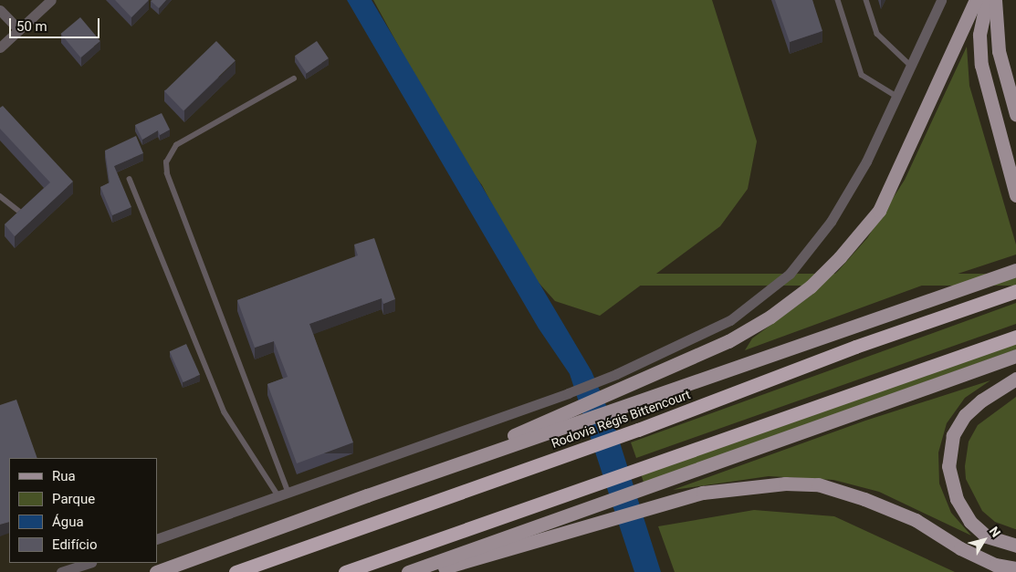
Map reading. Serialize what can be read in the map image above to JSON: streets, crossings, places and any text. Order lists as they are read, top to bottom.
{
  "streets": {
    "highway": ["Rodovia Régis Bittencourt"]
  },
  "legend": [
    "Rua",
    "Parque",
    "Água",
    "Edifício"
  ],
  "scale_bar": "50 m",
  "north": "top right"
}
